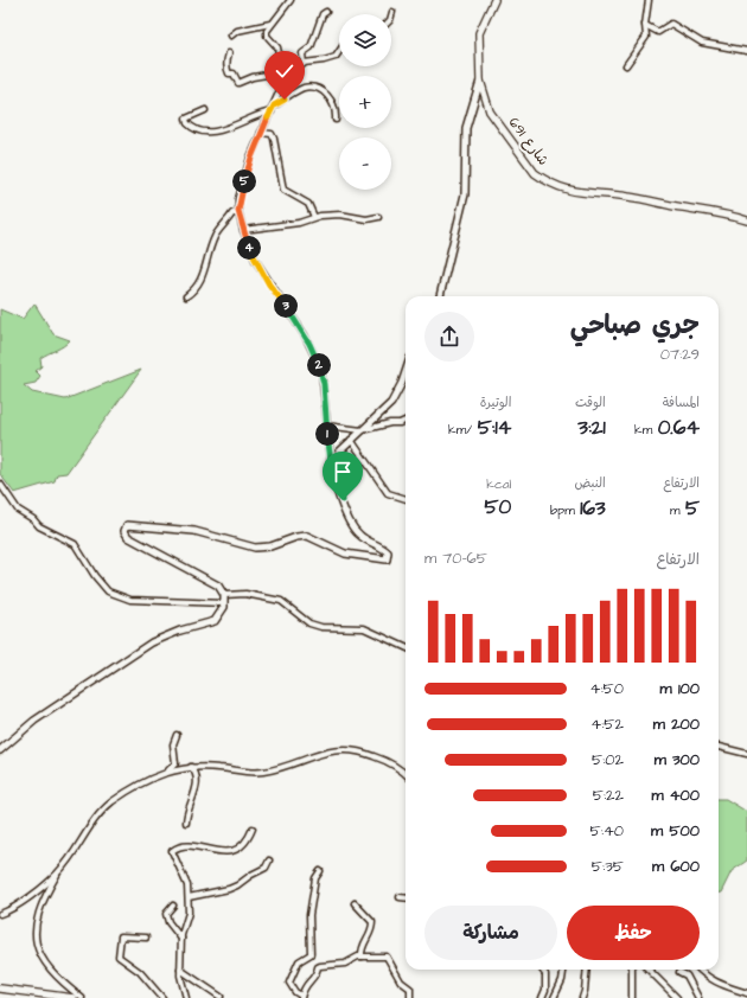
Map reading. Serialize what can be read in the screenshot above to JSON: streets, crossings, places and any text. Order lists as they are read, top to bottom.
{
  "streets": {
    "main road": ["شارع 691"]
  },
  "page": {
    "map_buttons": ["+", "−"],
    "pins": [
      "5",
      "4",
      "3",
      "2",
      "1"
    ],
    "heading": ["جري صباحي", "07:29"],
    "stats": [
      ["المسافة", "0.64 km"],
      ["الوقت", "3:21"],
      ["الوتيرة", "5:14 /km"],
      ["الارتفاع", "5 m"],
      ["النبض", "163 bpm"],
      ["kcal", "50"]
    ],
    "chart": ["الارتفاع", "65–70 m"],
    "list": [
      {
        "name": "100 m",
        "note": "4:50"
      },
      {
        "name": "200 m",
        "note": "4:52"
      },
      {
        "name": "300 m",
        "note": "5:02"
      },
      {
        "name": "400 m",
        "note": "5:22"
      },
      {
        "name": "500 m",
        "note": "5:40"
      },
      {
        "name": "600 m",
        "note": "5:35"
      }
    ],
    "buttons": ["حفظ", "مشاركة"]
  }
}
